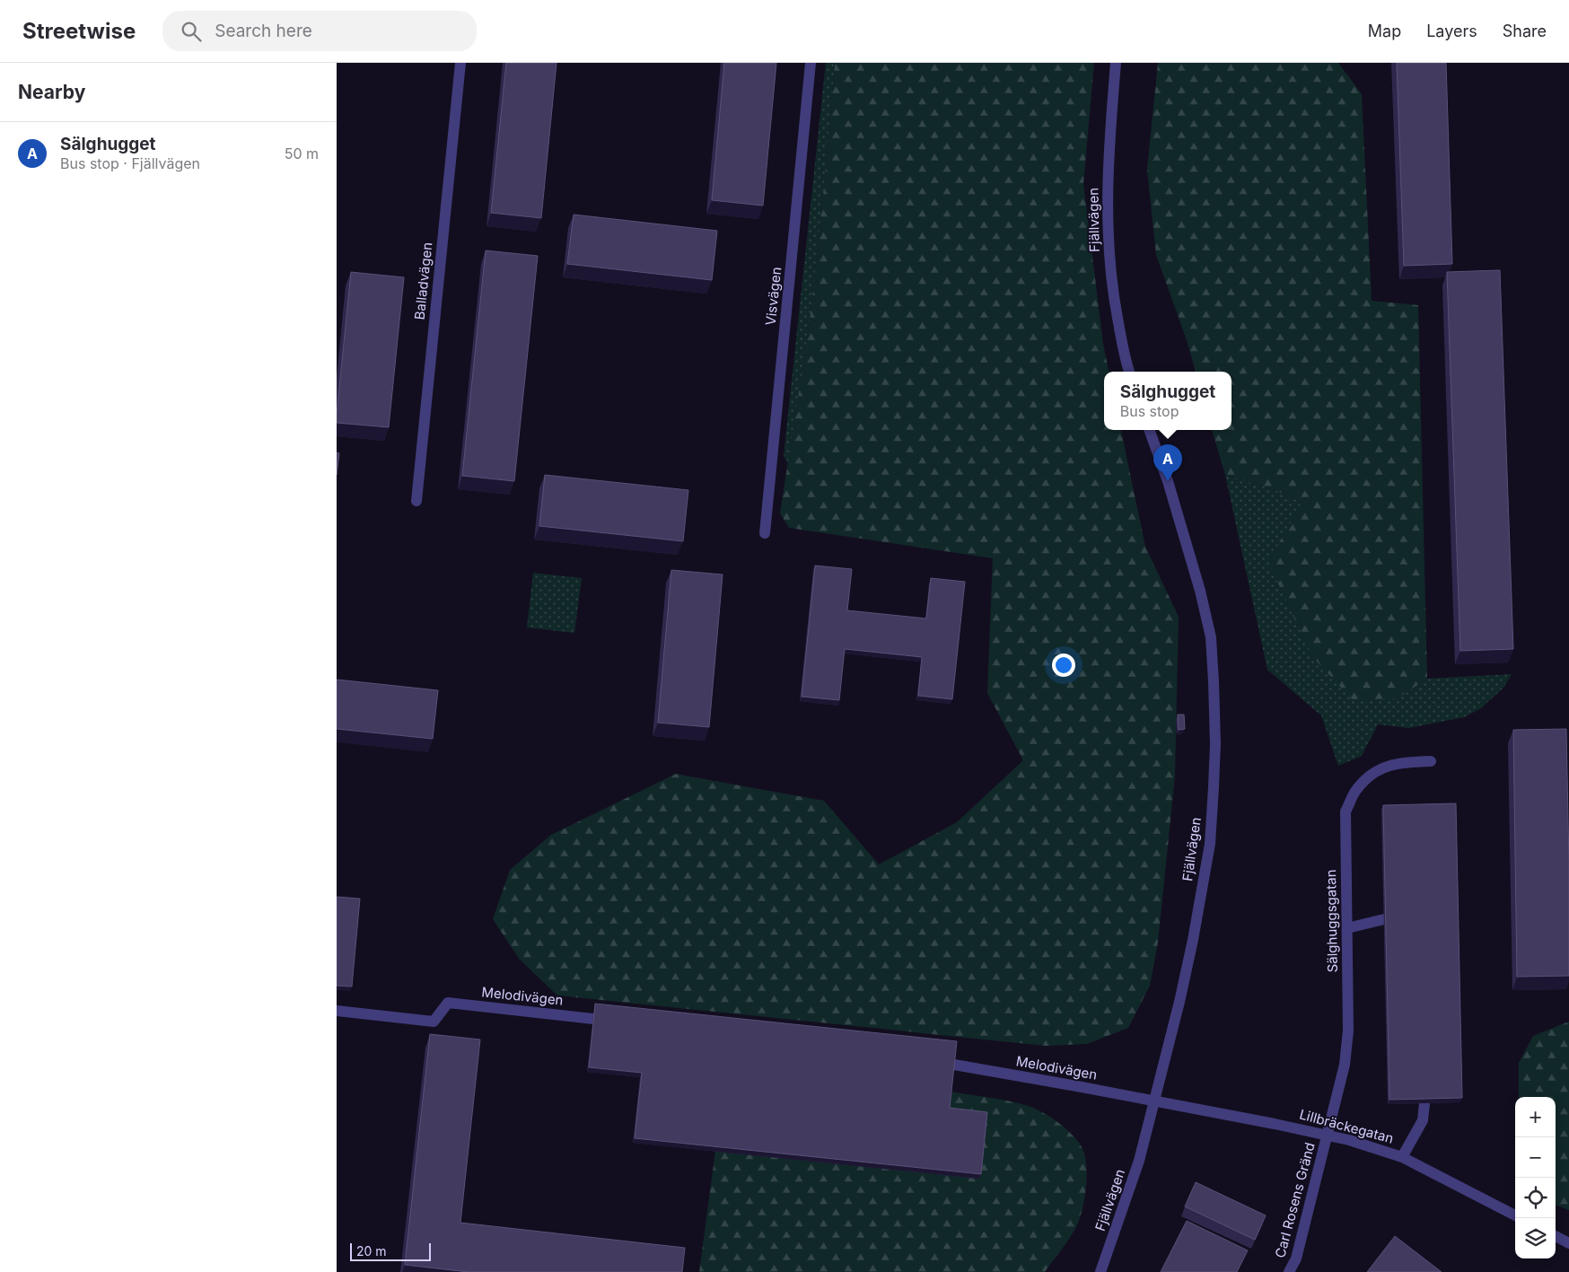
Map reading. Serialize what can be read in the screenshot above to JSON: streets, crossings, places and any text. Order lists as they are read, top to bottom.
{
  "streets": {
    "street": [
      "Fjällvägen",
      "Balladvägen",
      "Visvägen",
      "Sälghuggsgatan",
      "Melodivägen",
      "Lillbräckegatan",
      "Carl Rosens Gränd"
    ]
  },
  "crossings": [
    ["Fjällvägen", "Melodivägen"],
    ["Fjällvägen", "Lillbräckegatan"],
    ["Sälghuggsgatan", "Lillbräckegatan"],
    ["Sälghuggsgatan", "Carl Rosens Gränd"],
    ["Melodivägen", "Lillbräckegatan"],
    ["Lillbräckegatan", "Carl Rosens Gränd"]
  ],
  "scale_bar": "20 m",
  "page": {
    "header": "Streetwise",
    "search": "Search here",
    "nav": ["Map", "Layers", "Share"],
    "heading": "Nearby",
    "list": [
      {
        "mark": "A",
        "name": "Sälghugget",
        "note": "Bus stop · Fjällvägen",
        "value": "50 m"
      }
    ],
    "popup": ["Sälghugget", "Bus stop"],
    "pins": "A",
    "map_buttons": ["+", "−"],
    "scale": "20 m"
  }
}
